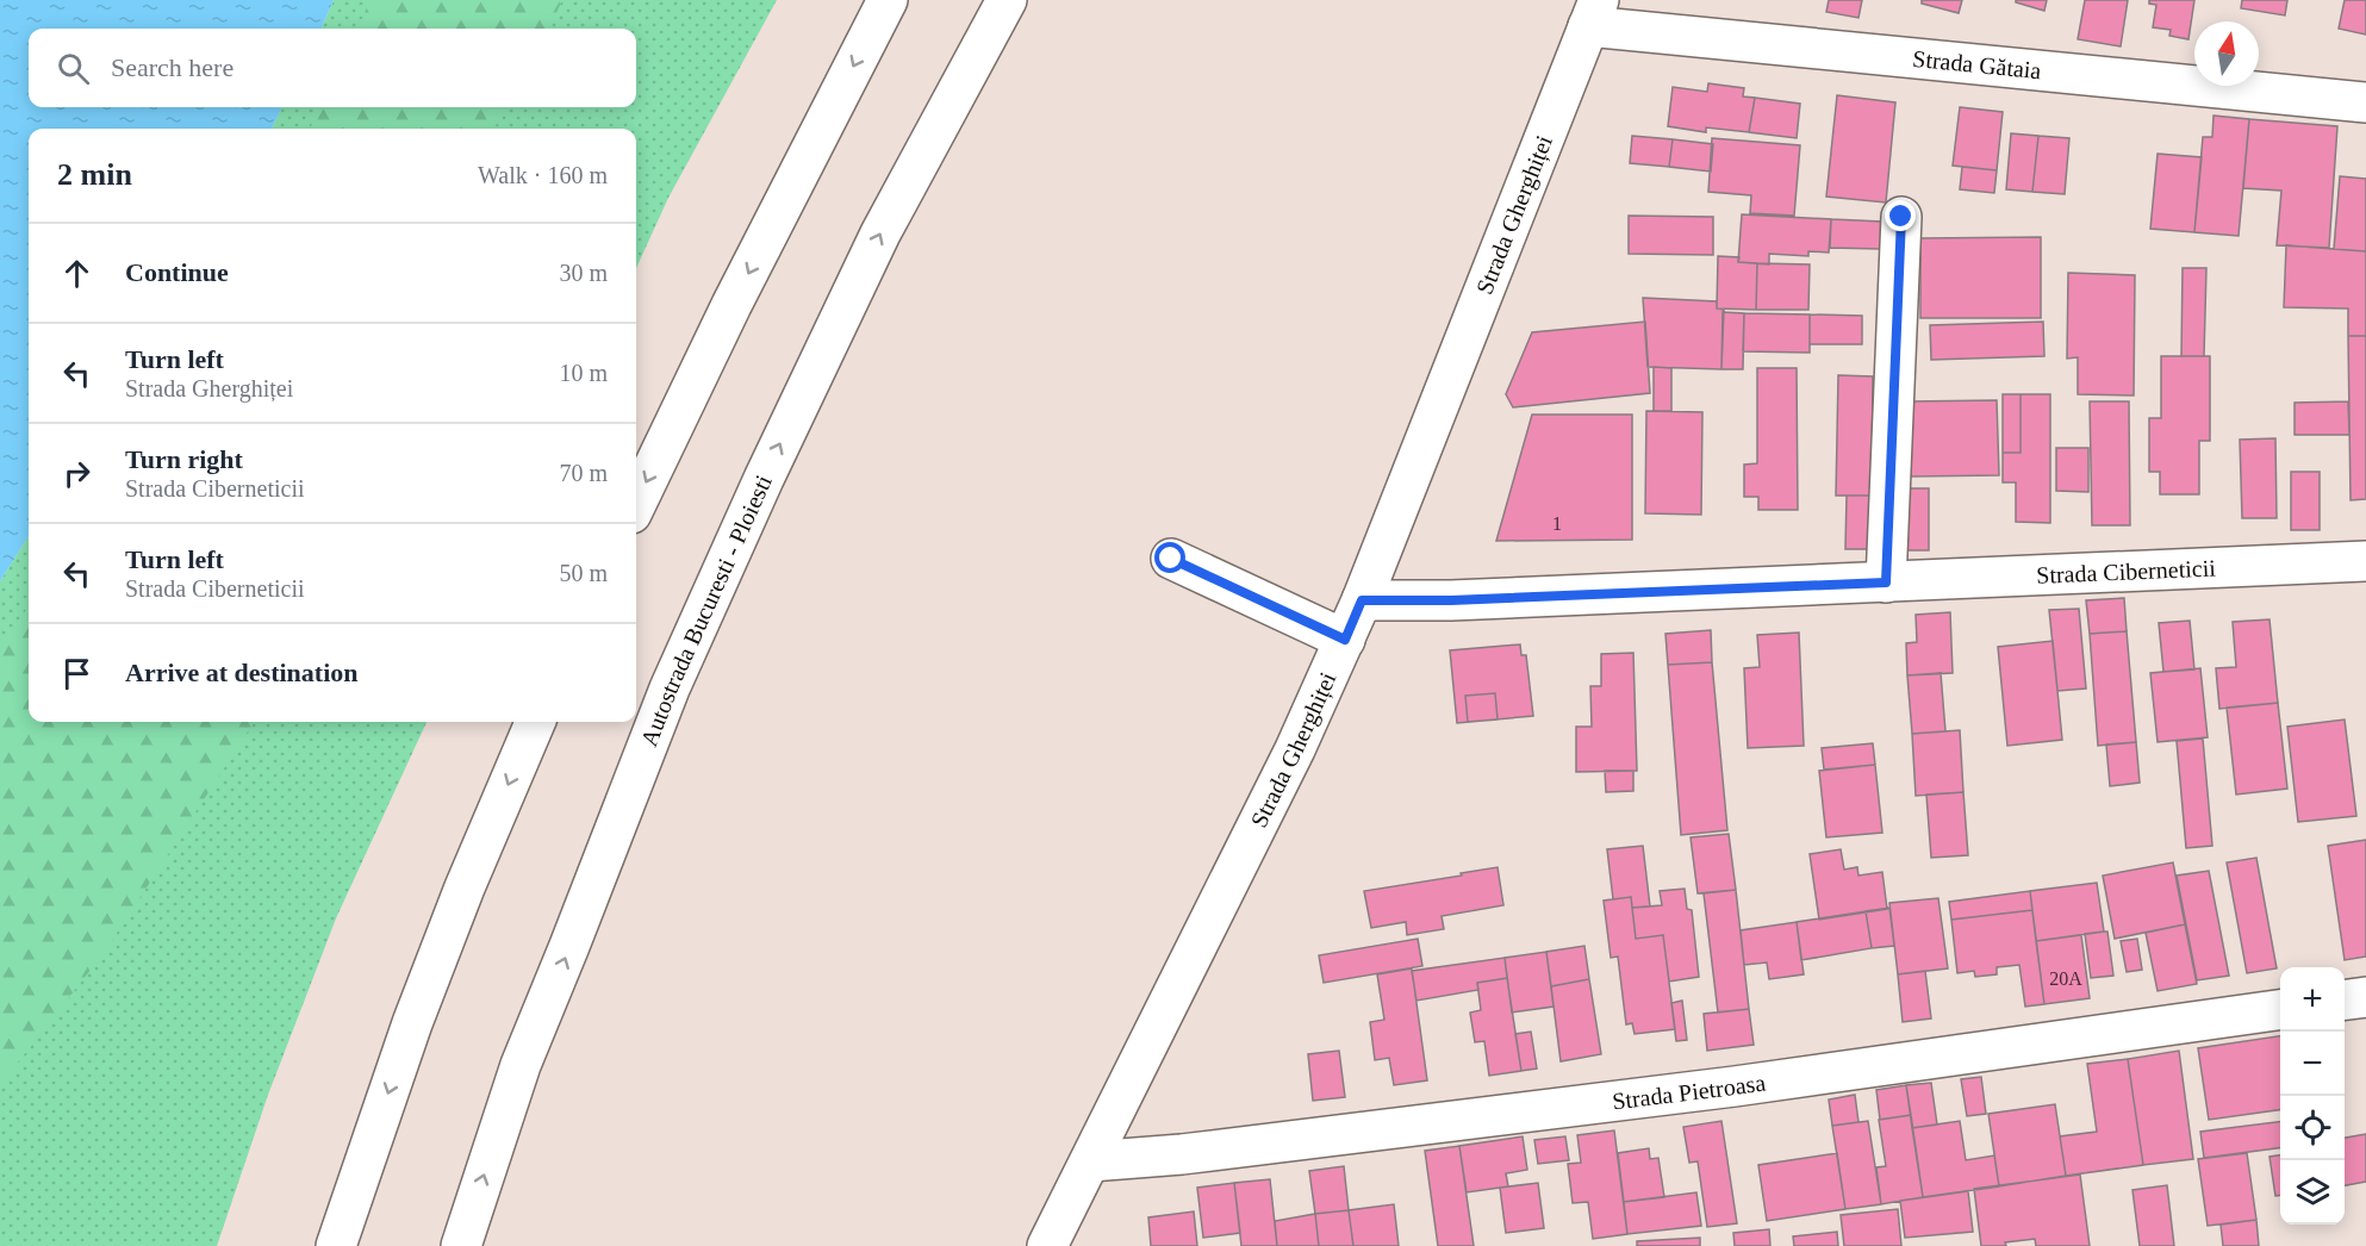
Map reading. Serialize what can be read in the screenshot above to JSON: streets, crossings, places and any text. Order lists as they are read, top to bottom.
{
  "streets": {
    "main road": [
      "Strada Gătaia",
      "Strada Gherghiței",
      "Strada Ciberneticii",
      "Autostrada Bucuresti - Ploiesti",
      "Strada Pietroasa"
    ]
  },
  "crossings": [
    ["Strada Gătaia", "Strada Gherghiței"],
    ["Strada Gherghiței", "Strada Ciberneticii"],
    ["Strada Gherghiței", "Strada Pietroasa"]
  ],
  "house_numbers": ["1", "20A"],
  "north": "top",
  "page": {
    "search": "Search here",
    "heading": ["2 min", "Walk · 160 m"],
    "list": [
      ["Continue", "30 m"],
      ["Turn left", "Strada Gherghiței", "10 m"],
      ["Turn right", "Strada Ciberneticii", "70 m"],
      ["Turn left", "Strada Ciberneticii", "50 m"],
      "Arrive at destination"
    ],
    "map_buttons": ["+", "−"]
  }
}
